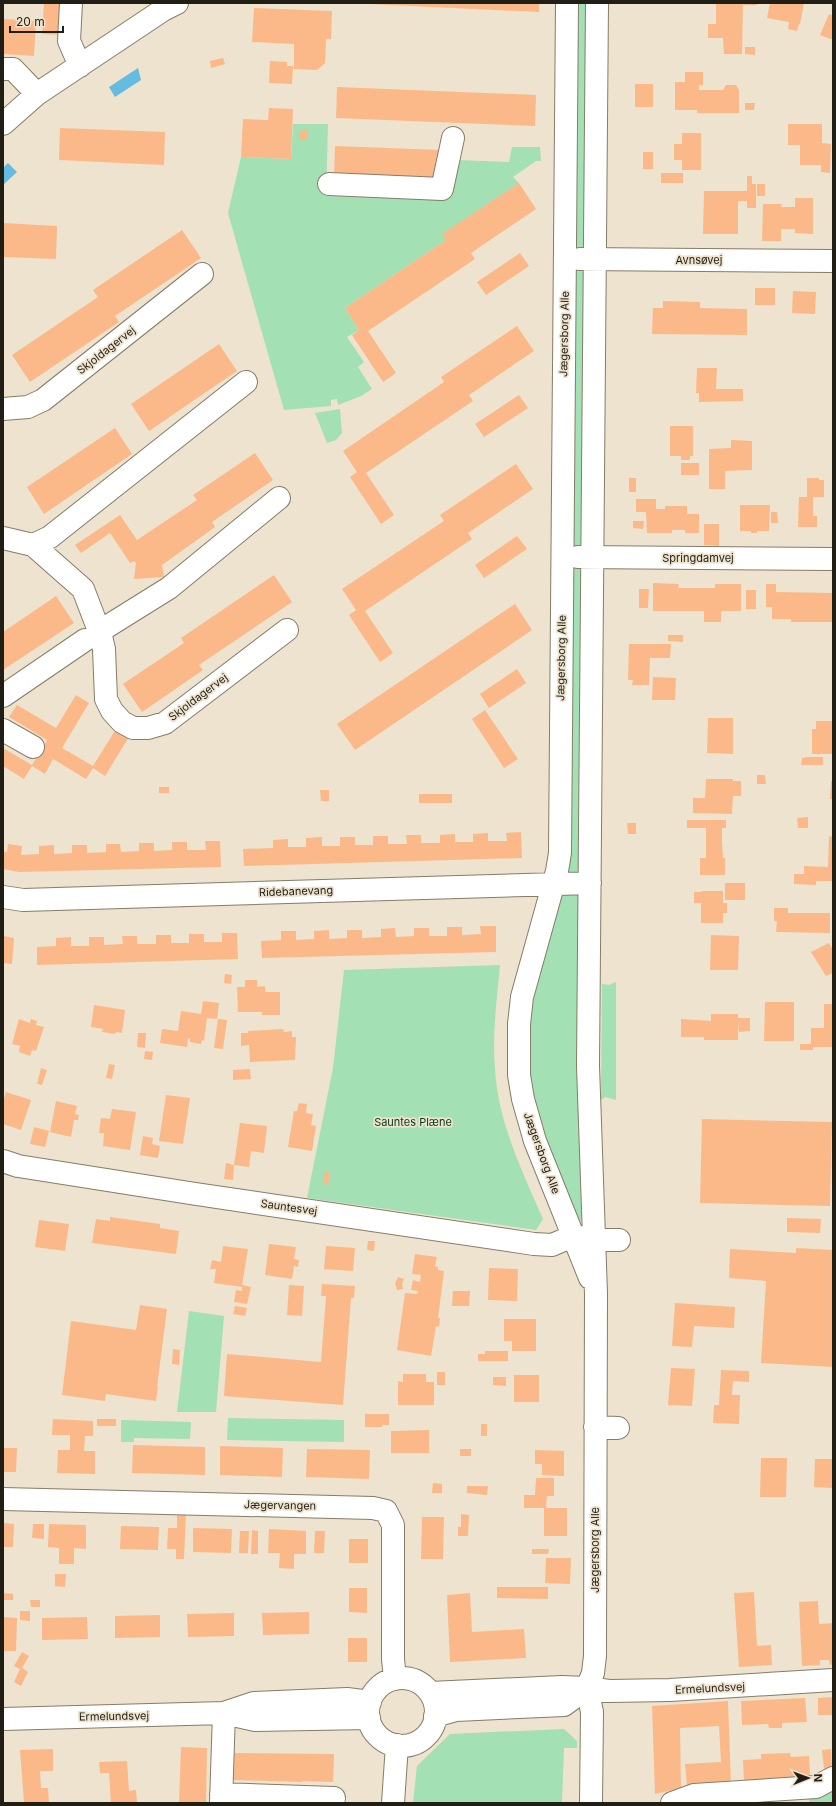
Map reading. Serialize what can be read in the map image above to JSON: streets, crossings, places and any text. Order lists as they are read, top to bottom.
{
  "streets": {
    "street": [
      "Avnsøvej",
      "Jægersborg Alle",
      "Skjoldagervej",
      "Springdamvej",
      "Ridebanevang",
      "Sauntesvej",
      "Jægervangen",
      "Ermelundsvej"
    ]
  },
  "crossings": [
    ["Avnsøvej", "Jægersborg Alle"],
    ["Jægersborg Alle", "Springdamvej"],
    ["Jægersborg Alle", "Ridebanevang"],
    ["Jægersborg Alle", "Sauntesvej"],
    ["Jægersborg Alle", "Ermelundsvej"],
    ["Jægervangen", "Ermelundsvej"]
  ],
  "parks": ["Sauntes Plæne"],
  "scale_bar": "20 m",
  "north": "right"
}
